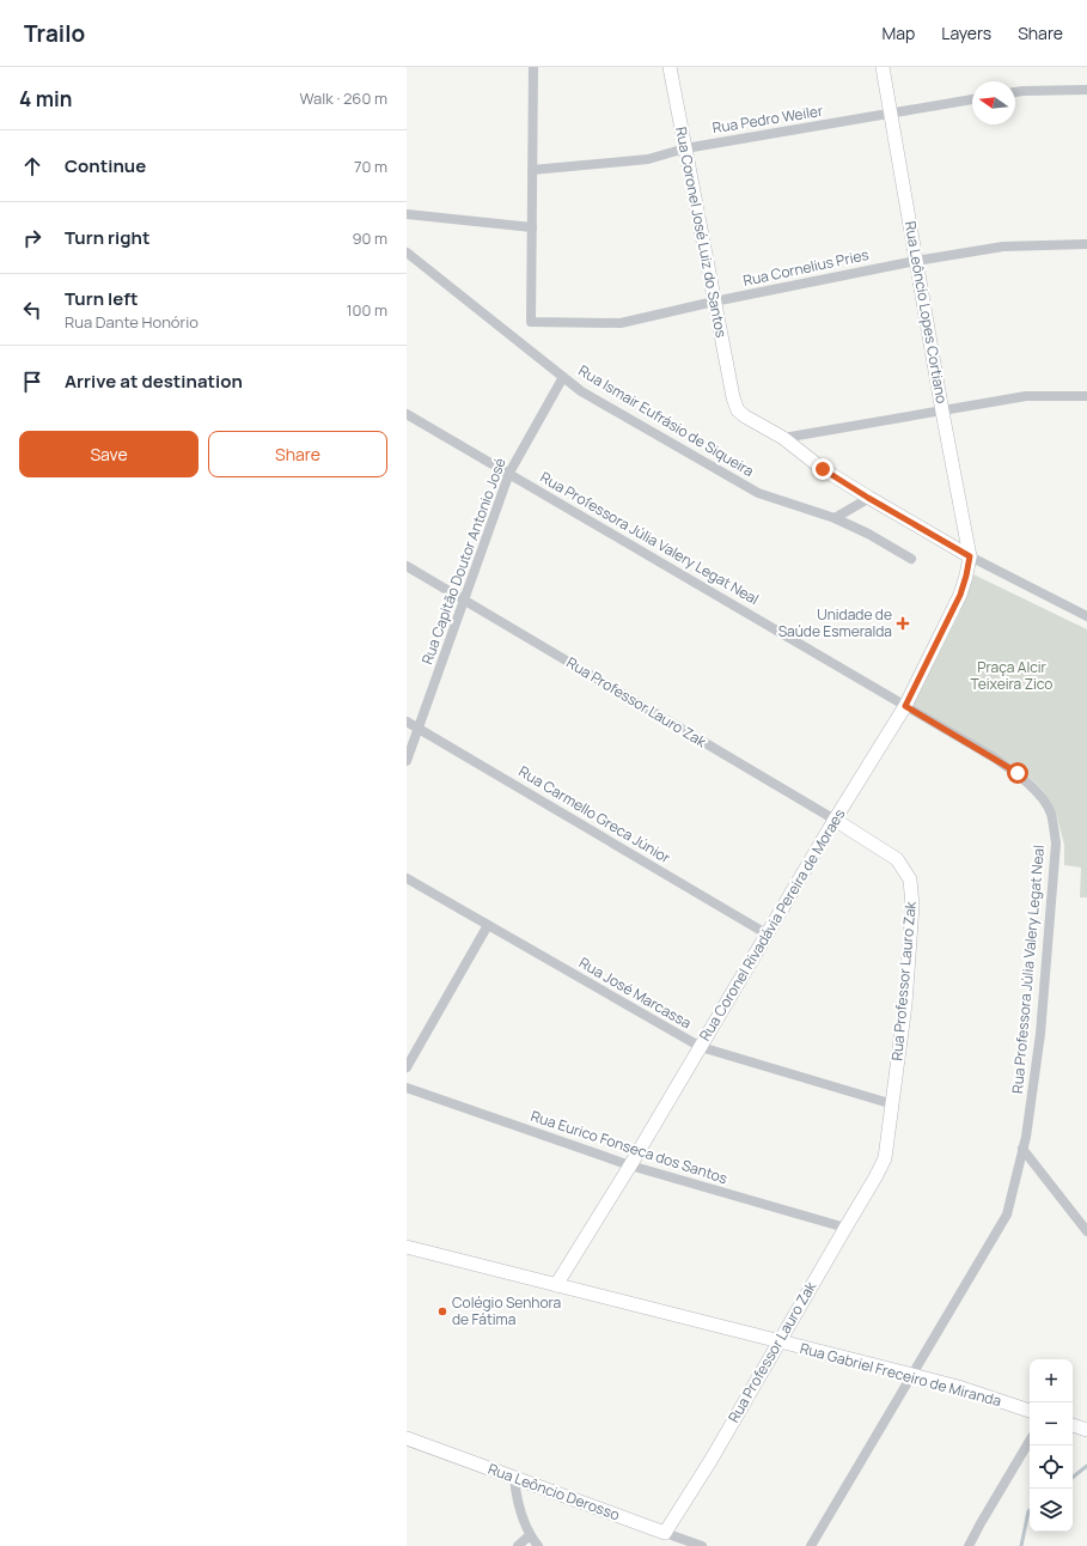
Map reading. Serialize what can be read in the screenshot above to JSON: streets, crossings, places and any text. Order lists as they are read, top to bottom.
{
  "streets": {
    "street": [
      "Rua Pedro Weiler",
      "Rua Coronel José Luiz do Santos",
      "Rua Cornelius Pries",
      "Rua Leôncio Lopes Cortiano",
      "Rua Ismair Eufrásio de Siqueira",
      "Rua Professora Júlia Valery Legat Neal",
      "Rua Capitão Doutor Antonio José",
      "Rua Professor Lauro Zak",
      "Rua Carmello Greca Júnior",
      "Rua Coronel Rivadávia Pereira de Moraes",
      "Rua José Marcassa",
      "Rua Eurico Fonseca dos Santos",
      "Rua Gabriel Freceiro de Miranda",
      "Rua Leôncio Derosso"
    ]
  },
  "crossings": [
    ["Rua Pedro Weiler", "Rua Coronel José Luiz do Santos"],
    ["Rua Pedro Weiler", "Rua Leôncio Lopes Cortiano"],
    ["Rua Coronel José Luiz do Santos", "Rua Cornelius Pries"],
    ["Rua Cornelius Pries", "Rua Leôncio Lopes Cortiano"],
    ["Rua Leôncio Lopes Cortiano", "Rua Coronel Rivadávia Pereira de Moraes"],
    ["Rua Ismair Eufrásio de Siqueira", "Rua Capitão Doutor Antonio José"],
    ["Rua Professora Júlia Valery Legat Neal", "Rua Capitão Doutor Antonio José"],
    ["Rua Professora Júlia Valery Legat Neal", "Rua Coronel Rivadávia Pereira de Moraes"],
    ["Rua Professora Júlia Valery Legat Neal", "Rua Gabriel Freceiro de Miranda"],
    ["Rua Capitão Doutor Antonio José", "Rua Professor Lauro Zak"],
    ["Rua Capitão Doutor Antonio José", "Rua Carmello Greca Júnior"],
    ["Rua Professor Lauro Zak", "Rua Coronel Rivadávia Pereira de Moraes"],
    ["Rua Professor Lauro Zak", "Rua José Marcassa"],
    ["Rua Professor Lauro Zak", "Rua Eurico Fonseca dos Santos"],
    ["Rua Professor Lauro Zak", "Rua Gabriel Freceiro de Miranda"],
    ["Rua Professor Lauro Zak", "Rua Leôncio Derosso"],
    ["Rua Carmello Greca Júnior", "Rua Coronel Rivadávia Pereira de Moraes"],
    ["Rua Coronel Rivadávia Pereira de Moraes", "Rua José Marcassa"],
    ["Rua Coronel Rivadávia Pereira de Moraes", "Rua Eurico Fonseca dos Santos"],
    ["Rua Coronel Rivadávia Pereira de Moraes", "Rua Gabriel Freceiro de Miranda"]
  ],
  "parks": ["Praça Alcir Teixeira Zico"],
  "places": {
    "health": ["Unidade de Saúde Esmeralda"],
    "other": ["Colégio Senhora de Fátima"]
  },
  "north": "left",
  "page": {
    "header": "Trailo",
    "nav": ["Map", "Layers", "Share"],
    "heading": ["4 min", "Walk · 260 m"],
    "list": [
      ["Continue", "70 m"],
      ["Turn right", "90 m"],
      ["Turn left", "Rua Dante Honório", "100 m"],
      "Arrive at destination"
    ],
    "buttons": ["Save", "Share"],
    "map_buttons": ["+", "−"]
  }
}
